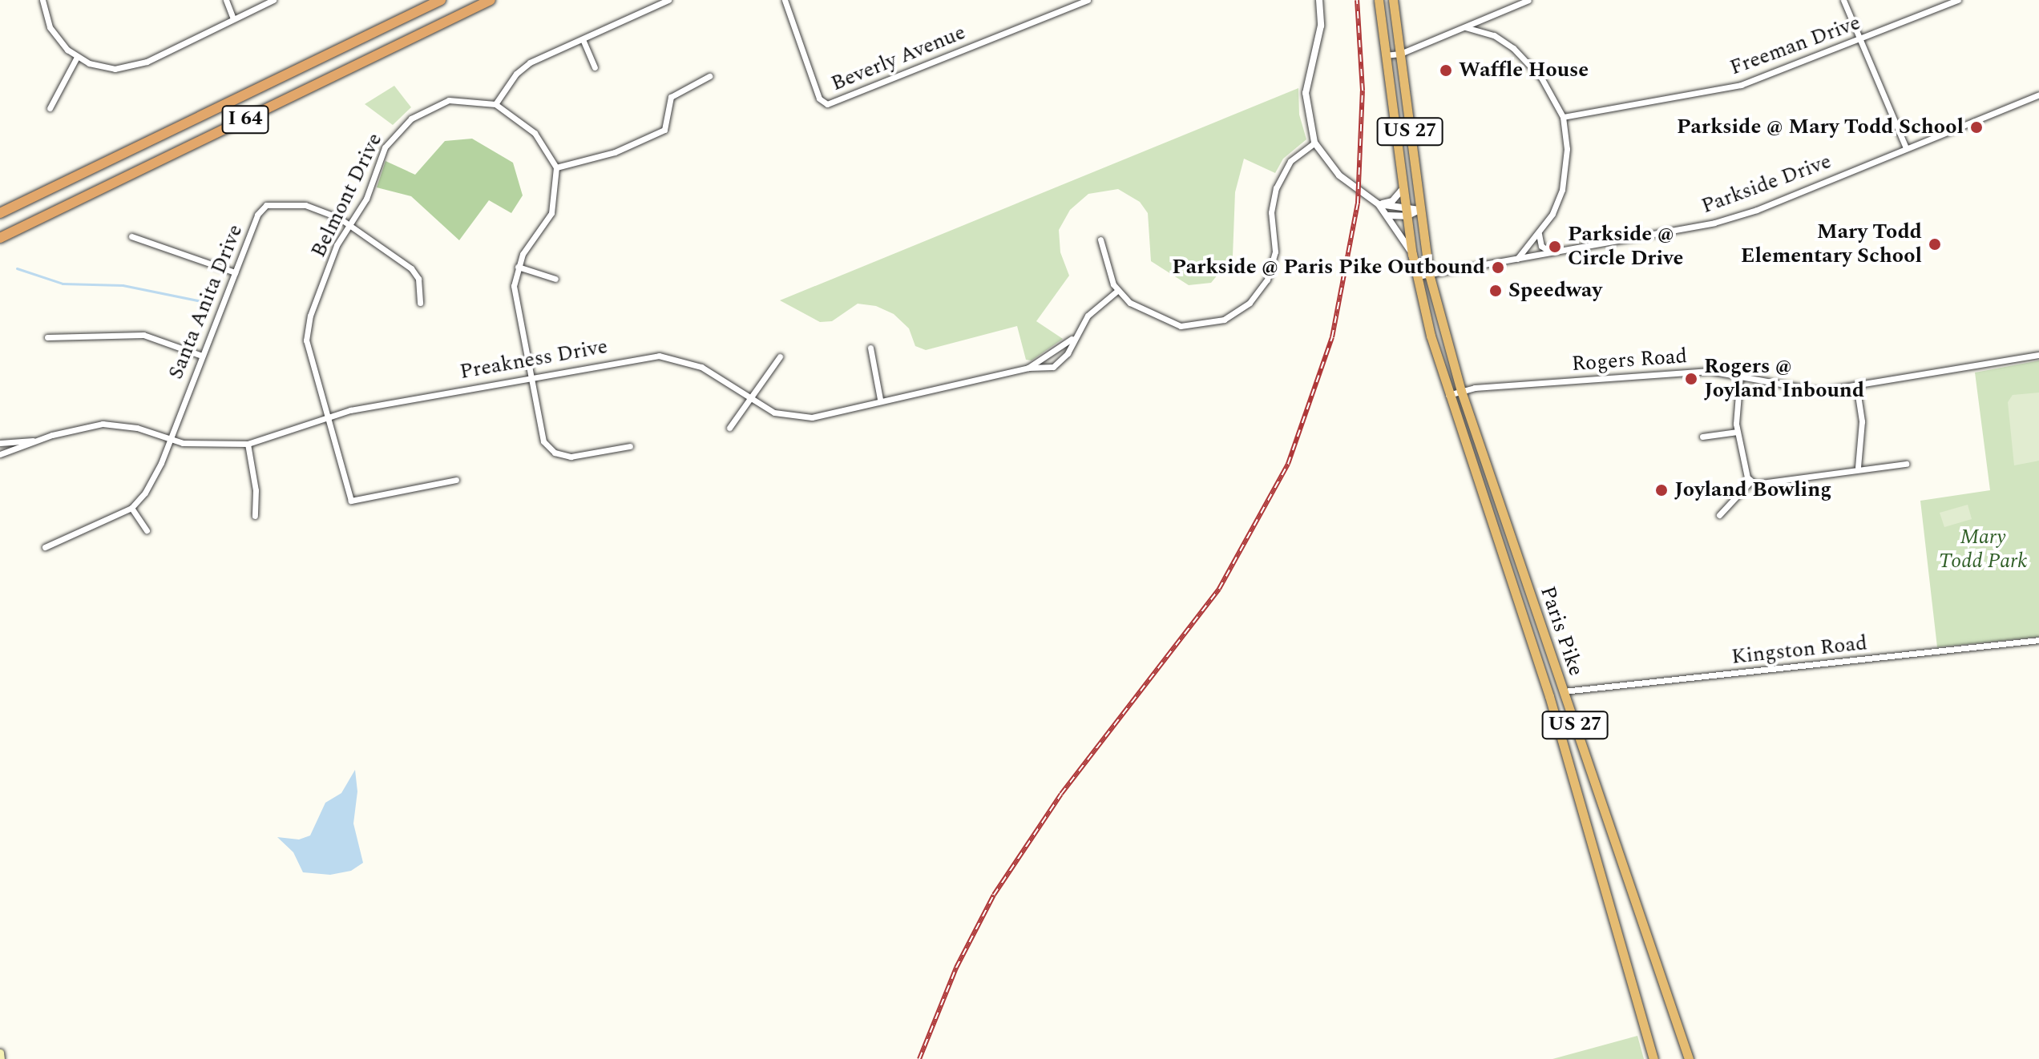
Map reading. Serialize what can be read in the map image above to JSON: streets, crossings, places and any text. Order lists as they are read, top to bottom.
{
  "streets": {
    "highway": ["I 64", "US 27", "Paris Pike"],
    "street": [
      "Freeman Drive",
      "Beverly Avenue",
      "Parkside Drive",
      "Belmont Drive",
      "Santa Anita Drive",
      "Preakness Drive",
      "Rogers Road",
      "Kingston Road"
    ]
  },
  "crossings": [
    ["US 27", "Parkside Drive"],
    ["US 27", "Paris Pike"],
    ["Parkside Drive", "Paris Pike"],
    ["Belmont Drive", "Santa Anita Drive"],
    ["Belmont Drive", "Preakness Drive"],
    ["Santa Anita Drive", "Preakness Drive"],
    ["Rogers Road", "Paris Pike"],
    ["Paris Pike", "Kingston Road"]
  ],
  "parks": ["Mary Todd Park"],
  "places": [
    "Waffle House",
    "Parkside @ Mary Todd School",
    "Mary Todd Elementary School",
    "Parkside @ Circle Drive",
    "Parkside @ Paris Pike Outbound",
    "Speedway",
    "Rogers @ Joyland Inbound",
    "Joyland Bowling"
  ]
}
